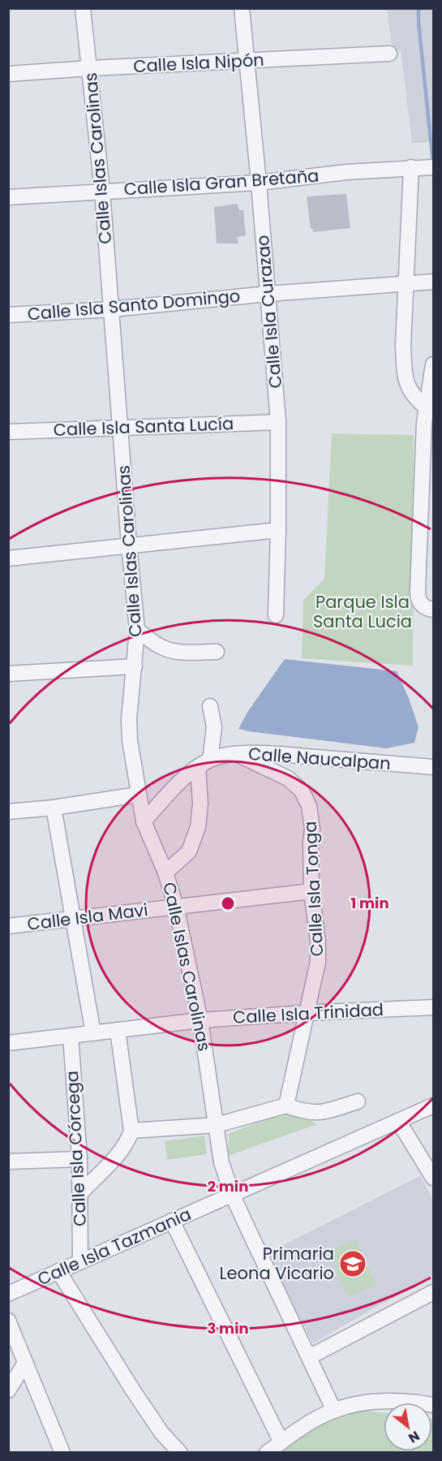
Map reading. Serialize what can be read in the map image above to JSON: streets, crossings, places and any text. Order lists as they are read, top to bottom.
{
  "streets": {
    "street": [
      "Calle Isla Nipón",
      "Calle Islas Carolinas",
      "Calle Isla Gran Bretaña",
      "Calle Isla Santo Domingo",
      "Calle Isla Curazao",
      "Calle Isla Santa Lucía",
      "Calle Naucalpan",
      "Calle Isla Tonga",
      "Calle Isla Mavi",
      "Calle Isla Trinidad",
      "Calle Isla Córcega",
      "Calle Isla Tazmania"
    ]
  },
  "crossings": [
    ["Calle Isla Nipón", "Calle Islas Carolinas"],
    ["Calle Isla Nipón", "Calle Isla Curazao"],
    ["Calle Islas Carolinas", "Calle Isla Gran Bretaña"],
    ["Calle Islas Carolinas", "Calle Isla Santo Domingo"],
    ["Calle Islas Carolinas", "Calle Isla Santa Lucía"],
    ["Calle Islas Carolinas", "Calle Naucalpan"],
    ["Calle Islas Carolinas", "Calle Isla Mavi"],
    ["Calle Islas Carolinas", "Calle Isla Trinidad"],
    ["Calle Islas Carolinas", "Calle Isla Tazmania"],
    ["Calle Isla Gran Bretaña", "Calle Isla Curazao"],
    ["Calle Isla Santo Domingo", "Calle Isla Curazao"],
    ["Calle Isla Curazao", "Calle Isla Santa Lucía"],
    ["Calle Naucalpan", "Calle Isla Tonga"],
    ["Calle Isla Tonga", "Calle Isla Mavi"],
    ["Calle Isla Tonga", "Calle Isla Trinidad"],
    ["Calle Isla Trinidad", "Calle Isla Córcega"],
    ["Calle Isla Córcega", "Calle Isla Tazmania"]
  ],
  "parks": ["Parque Isla Santa Lucia"],
  "places": {
    "school or university": ["Primaria Leona Vicario"]
  },
  "north": "bottom right",
  "rings": ["1 min", "2 min", "3 min"]
}
